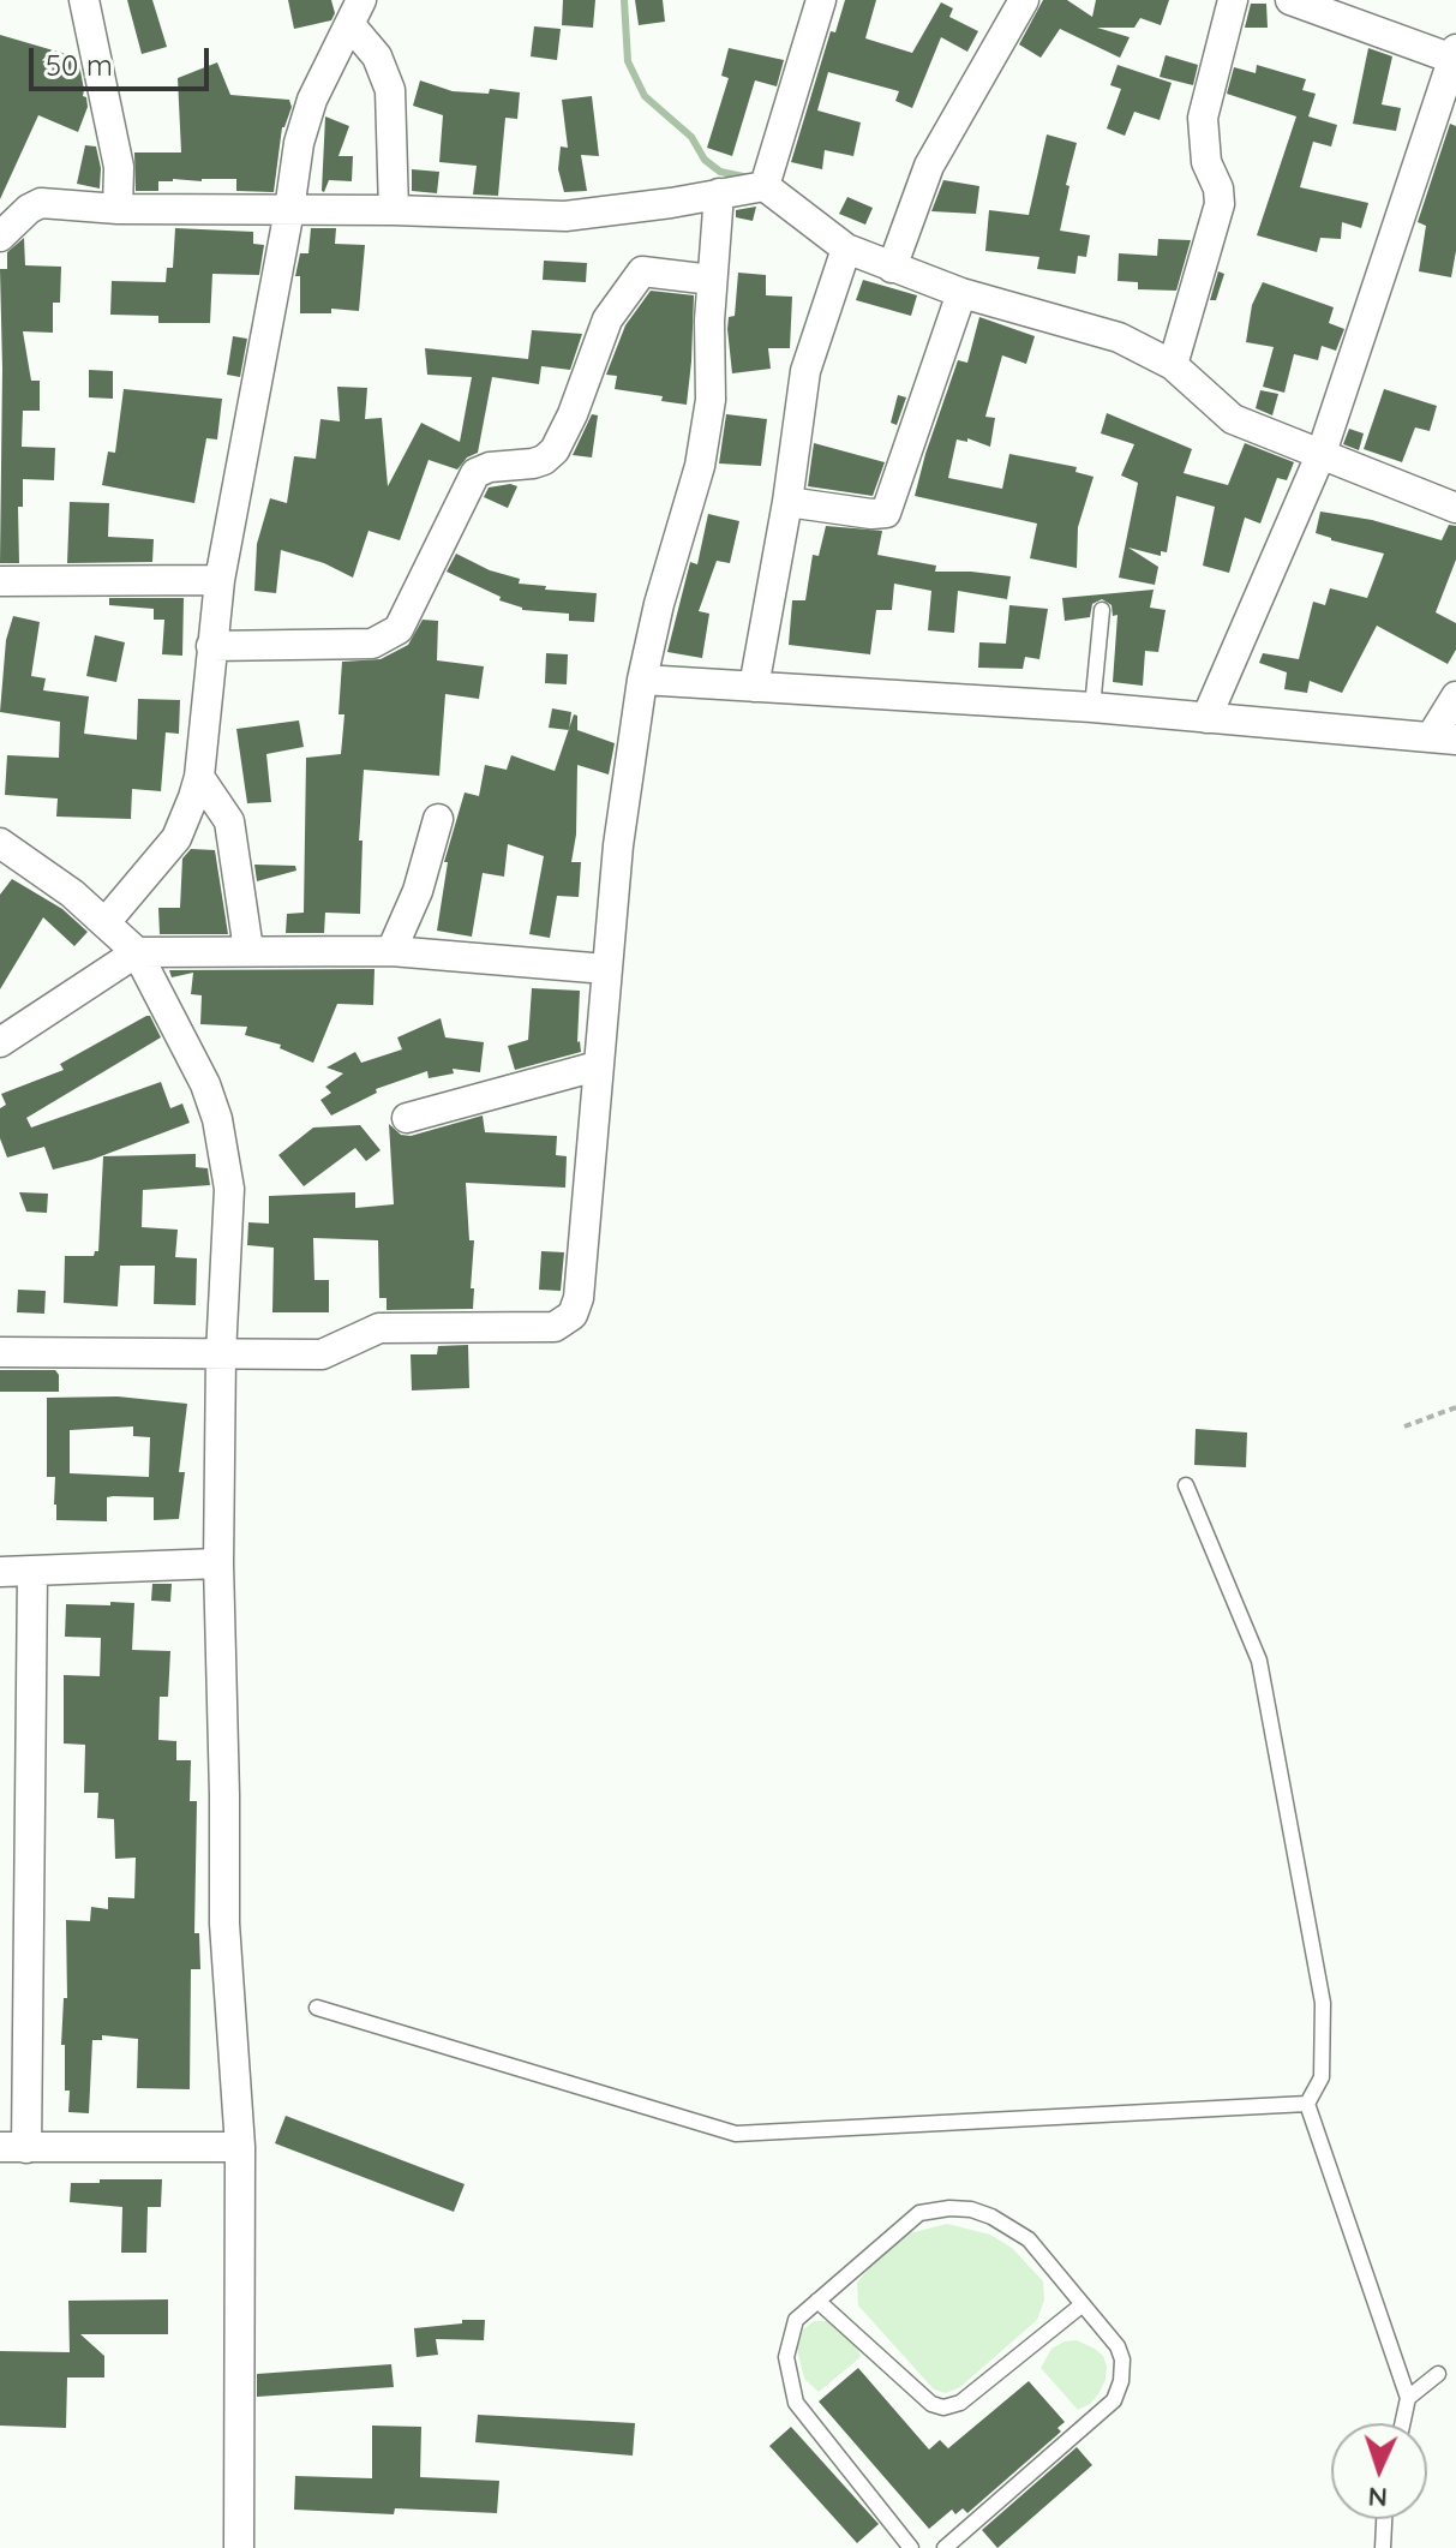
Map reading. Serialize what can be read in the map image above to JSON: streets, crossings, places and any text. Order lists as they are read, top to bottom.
{
  "scale_bar": "50 m",
  "north": "bottom"
}
